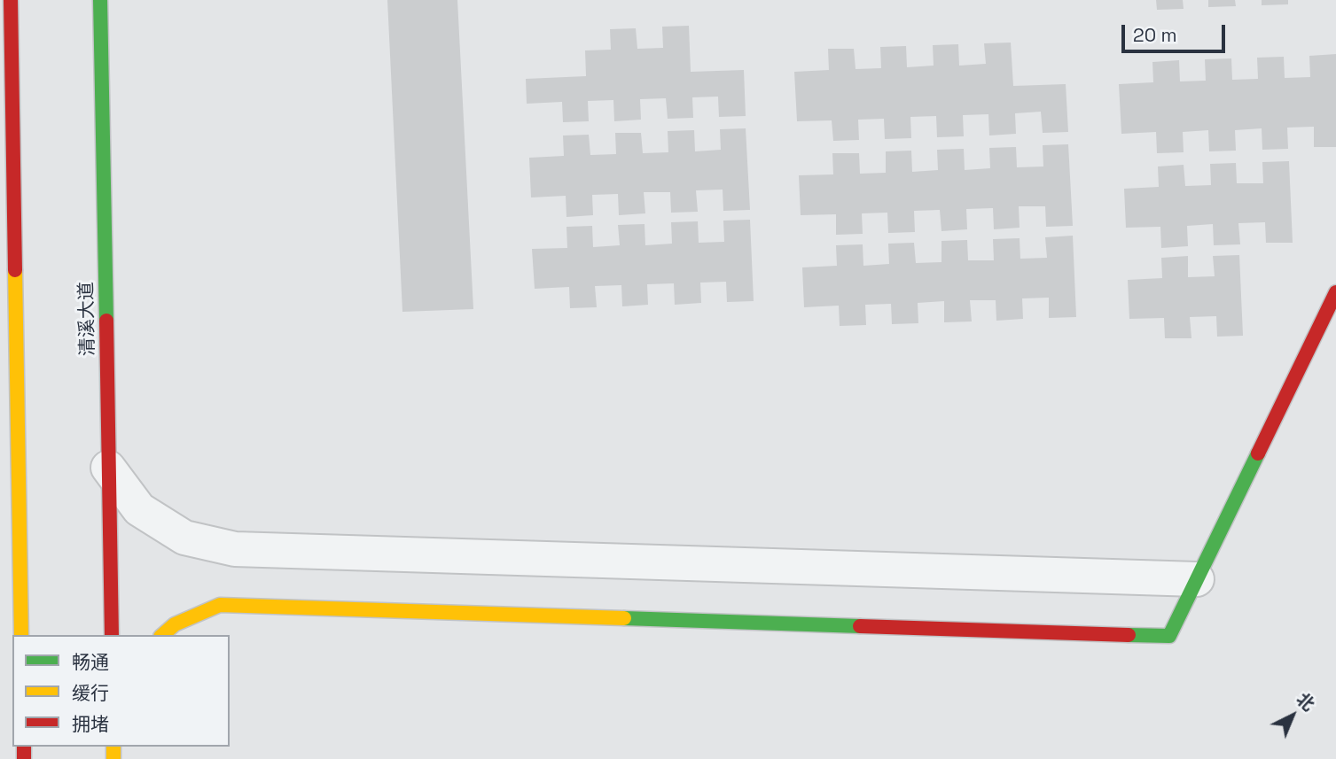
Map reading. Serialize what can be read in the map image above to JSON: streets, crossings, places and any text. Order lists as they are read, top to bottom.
{
  "streets": {
    "street": ["清溪大道"]
  },
  "legend": ["畅通", "缓行", "拥堵"],
  "scale_bar": "20 m",
  "north": "top right"
}
